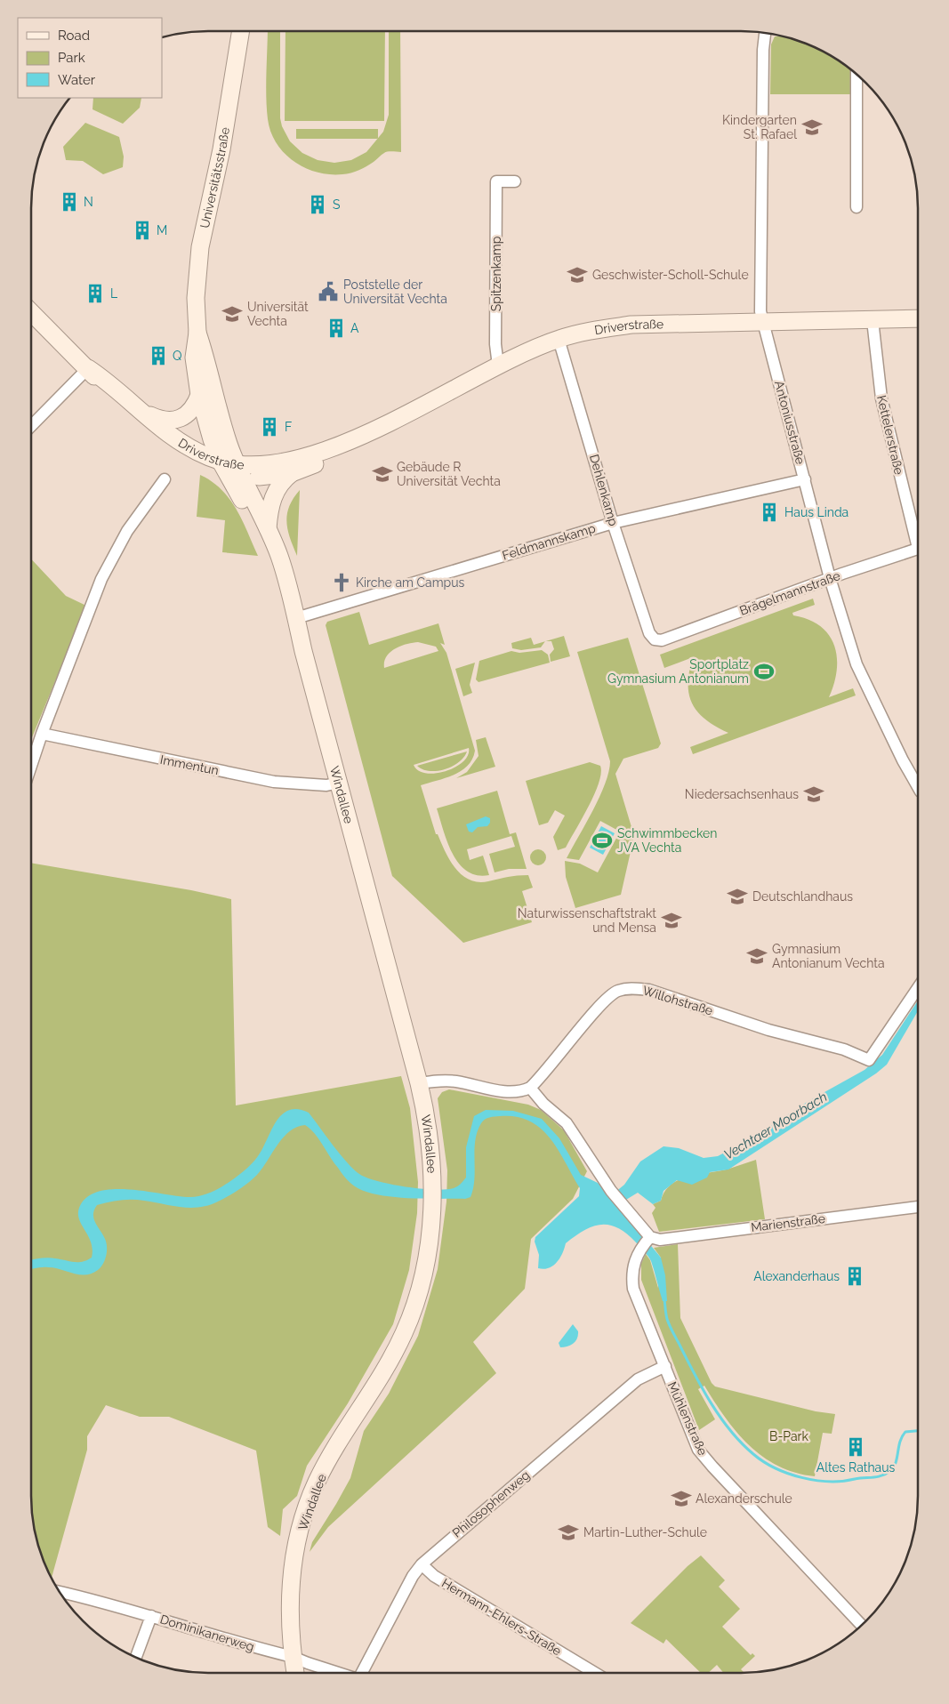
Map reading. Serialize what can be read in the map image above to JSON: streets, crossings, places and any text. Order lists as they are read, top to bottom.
{
  "streets": {
    "main road": ["Universitätsstraße", "Driverstraße", "Windallee"],
    "street": [
      "Spitzenkamp",
      "Antoniusstraße",
      "Kettelerstraße",
      "Dehlenkamp",
      "Feldmannskamp",
      "Brägelmannstraße",
      "Immentun",
      "Willohstraße",
      "Marienstraße",
      "Mühlenstraße",
      "Philosophenweg",
      "Hermann-Ehlers-Straße",
      "Dominikanerweg"
    ]
  },
  "crossings": [
    ["Universitätsstraße", "Driverstraße"],
    ["Universitätsstraße", "Windallee"],
    ["Spitzenkamp", "Driverstraße"],
    ["Driverstraße", "Antoniusstraße"],
    ["Driverstraße", "Kettelerstraße"],
    ["Driverstraße", "Dehlenkamp"],
    ["Driverstraße", "Windallee"],
    ["Antoniusstraße", "Feldmannskamp"],
    ["Antoniusstraße", "Brägelmannstraße"],
    ["Dehlenkamp", "Feldmannskamp"],
    ["Dehlenkamp", "Brägelmannstraße"],
    ["Feldmannskamp", "Windallee"],
    ["Immentun", "Windallee"],
    ["Windallee", "Dominikanerweg"],
    ["Marienstraße", "Mühlenstraße"],
    ["Mühlenstraße", "Philosophenweg"],
    ["Philosophenweg", "Hermann-Ehlers-Straße"]
  ],
  "water": ["Vechtaer Moorbach"],
  "parks": ["B-Park"],
  "places": {
    "school or university": [
      "Kindergarten St. Rafael",
      "Geschwister-Scholl-Schule",
      "Universität Vechta",
      "Gebäude R Universität Vechta",
      "Niedersachsenhaus",
      "Deutschlandhaus",
      "Naturwissenschaftstrakt und Mensa",
      "Gymnasium Antonianum Vechta",
      "Alexanderschule",
      "Martin-Luther-Schule"
    ],
    "building": [
      "N",
      "S",
      "M",
      "L",
      "A",
      "Q",
      "F",
      "Haus Linda",
      "Alexanderhaus",
      "Altes Rathaus"
    ],
    "public building": ["Poststelle der Universität Vechta"],
    "church": ["Kirche am Campus"],
    "sports": ["Sportplatz Gymnasium Antonianum", "Schwimmbecken JVA Vechta"]
  },
  "legend": ["Road", "Park", "Water"]
}
